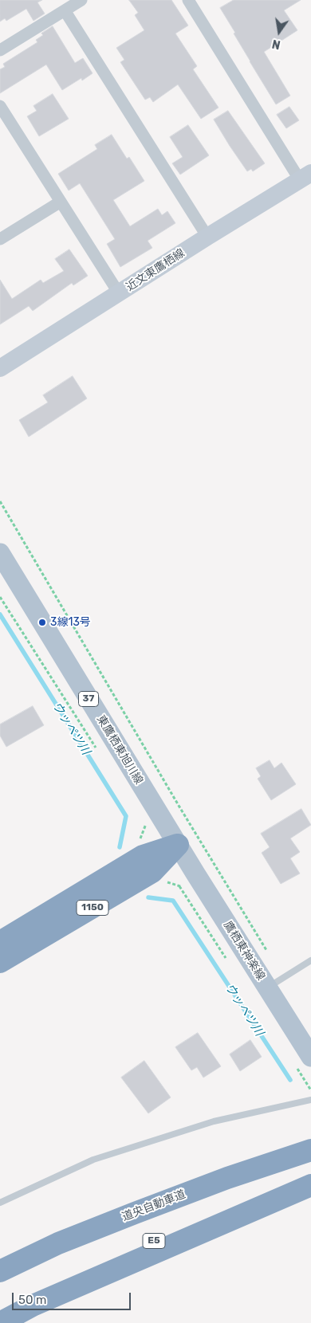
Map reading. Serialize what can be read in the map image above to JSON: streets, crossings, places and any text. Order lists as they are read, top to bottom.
{
  "streets": {
    "highway": ["1150", "道央自動車道", "E5"],
    "main road": ["37", "東鷹栖東旭川線", "鷹栖東神楽線"],
    "street": ["近文東鷹栖線"]
  },
  "crossings": [
    ["東鷹栖東旭川線", "1150"],
    ["東鷹栖東旭川線", "鷹栖東神楽線"],
    ["1150", "鷹栖東神楽線"]
  ],
  "water": ["ウッペツ川"],
  "places": ["3線13号"],
  "scale_bar": "50 m",
  "north": "bottom"
}
